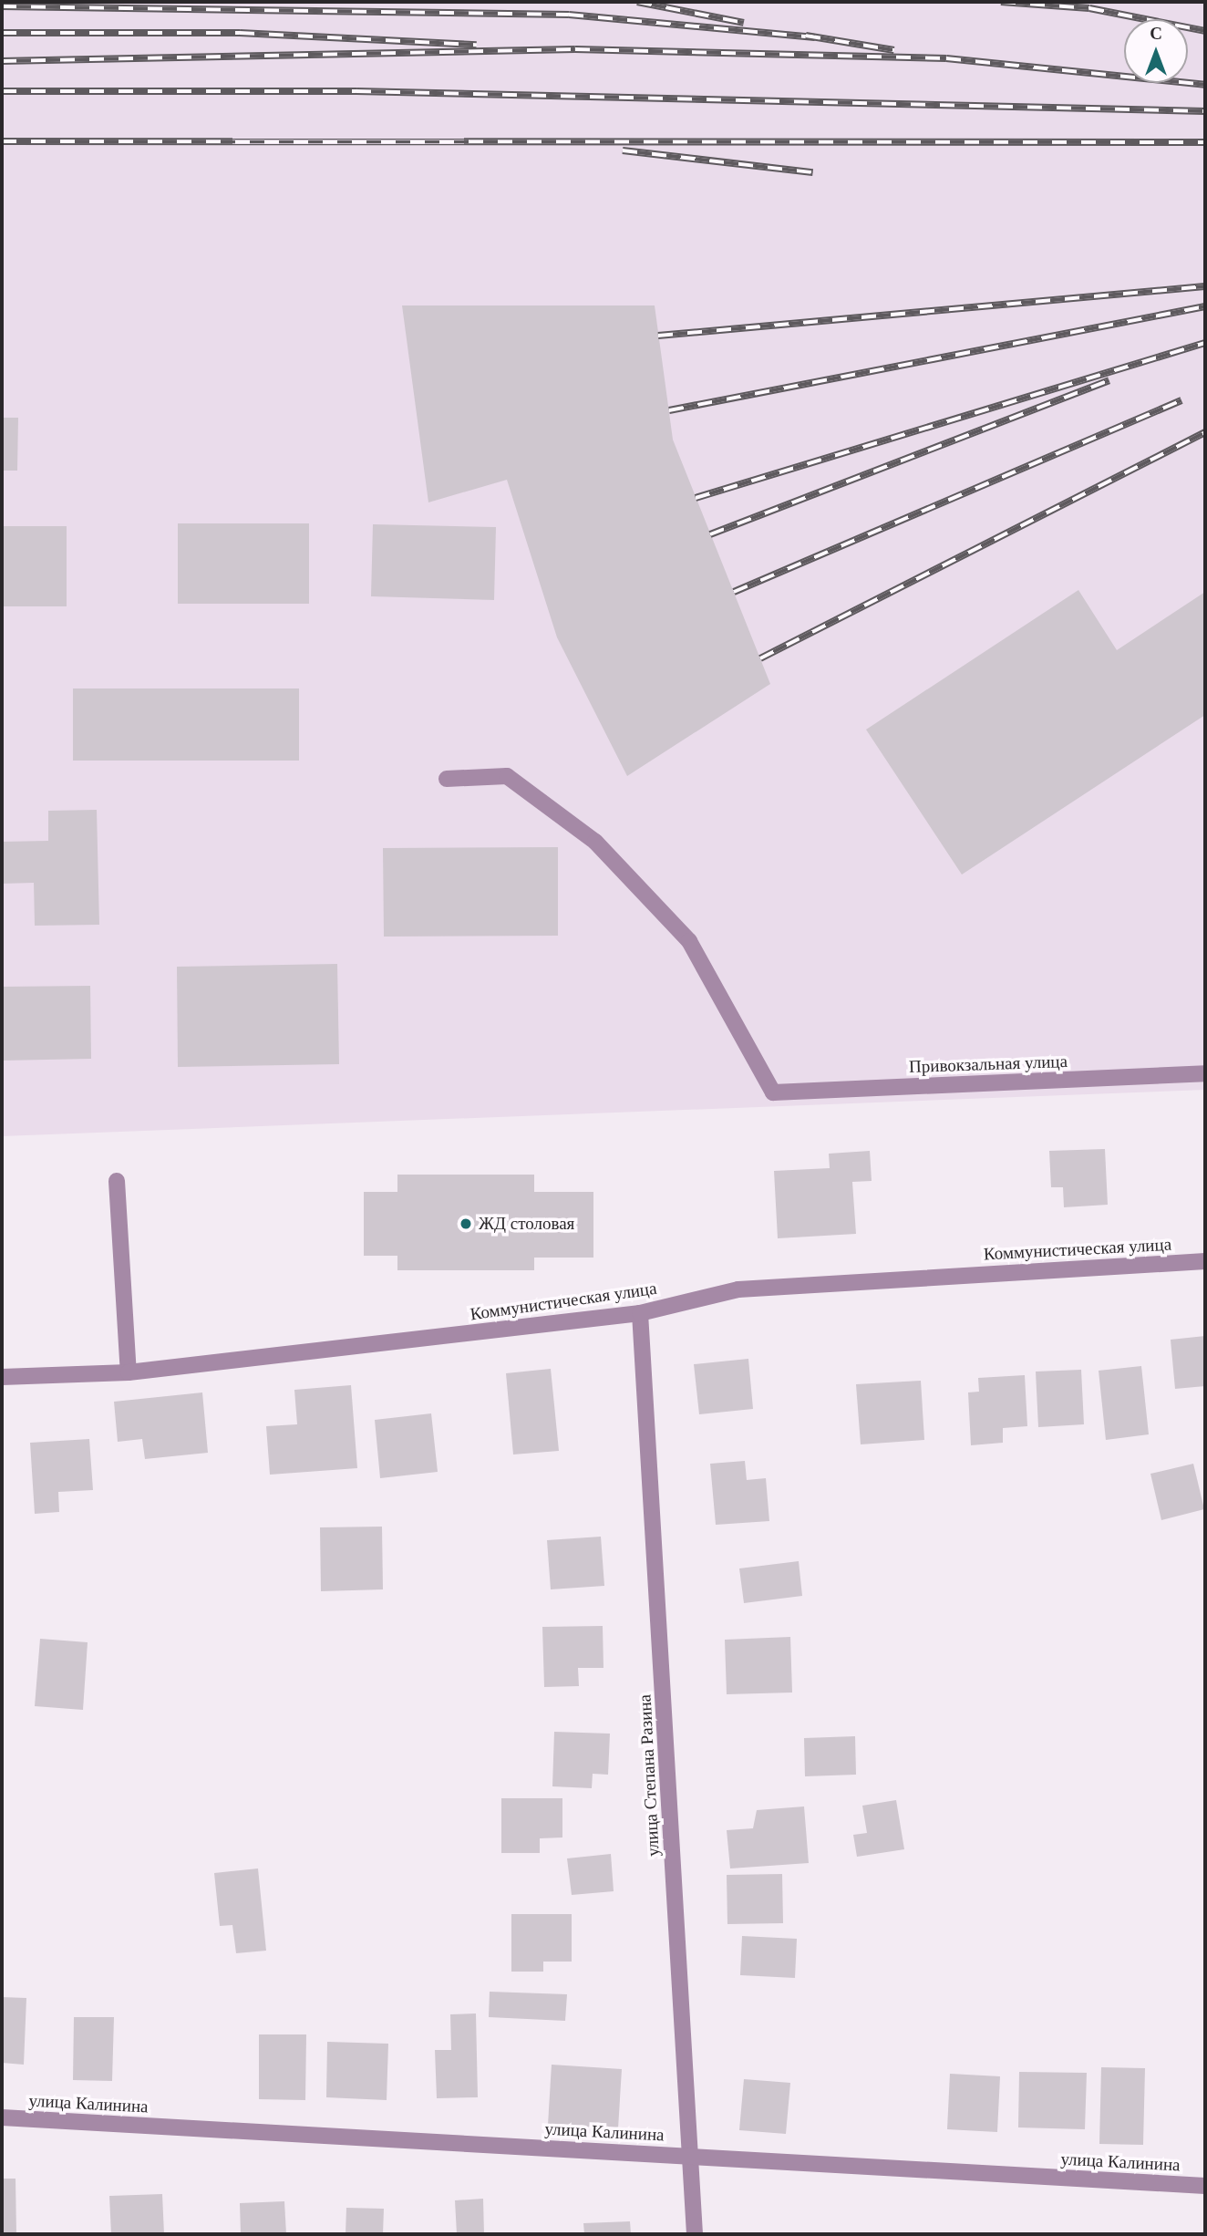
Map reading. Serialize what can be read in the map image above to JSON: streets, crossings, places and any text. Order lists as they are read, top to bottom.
{
  "streets": {
    "street": [
      "Привокзальная улица",
      "Коммунистическая улица",
      "улица Степана Разина",
      "улица Калинина"
    ]
  },
  "crossings": [
    ["Коммунистическая улица", "улица Степана Разина"],
    ["улица Степана Разина", "улица Калинина"]
  ],
  "places": ["ЖД столовая"],
  "north": "top"
}
